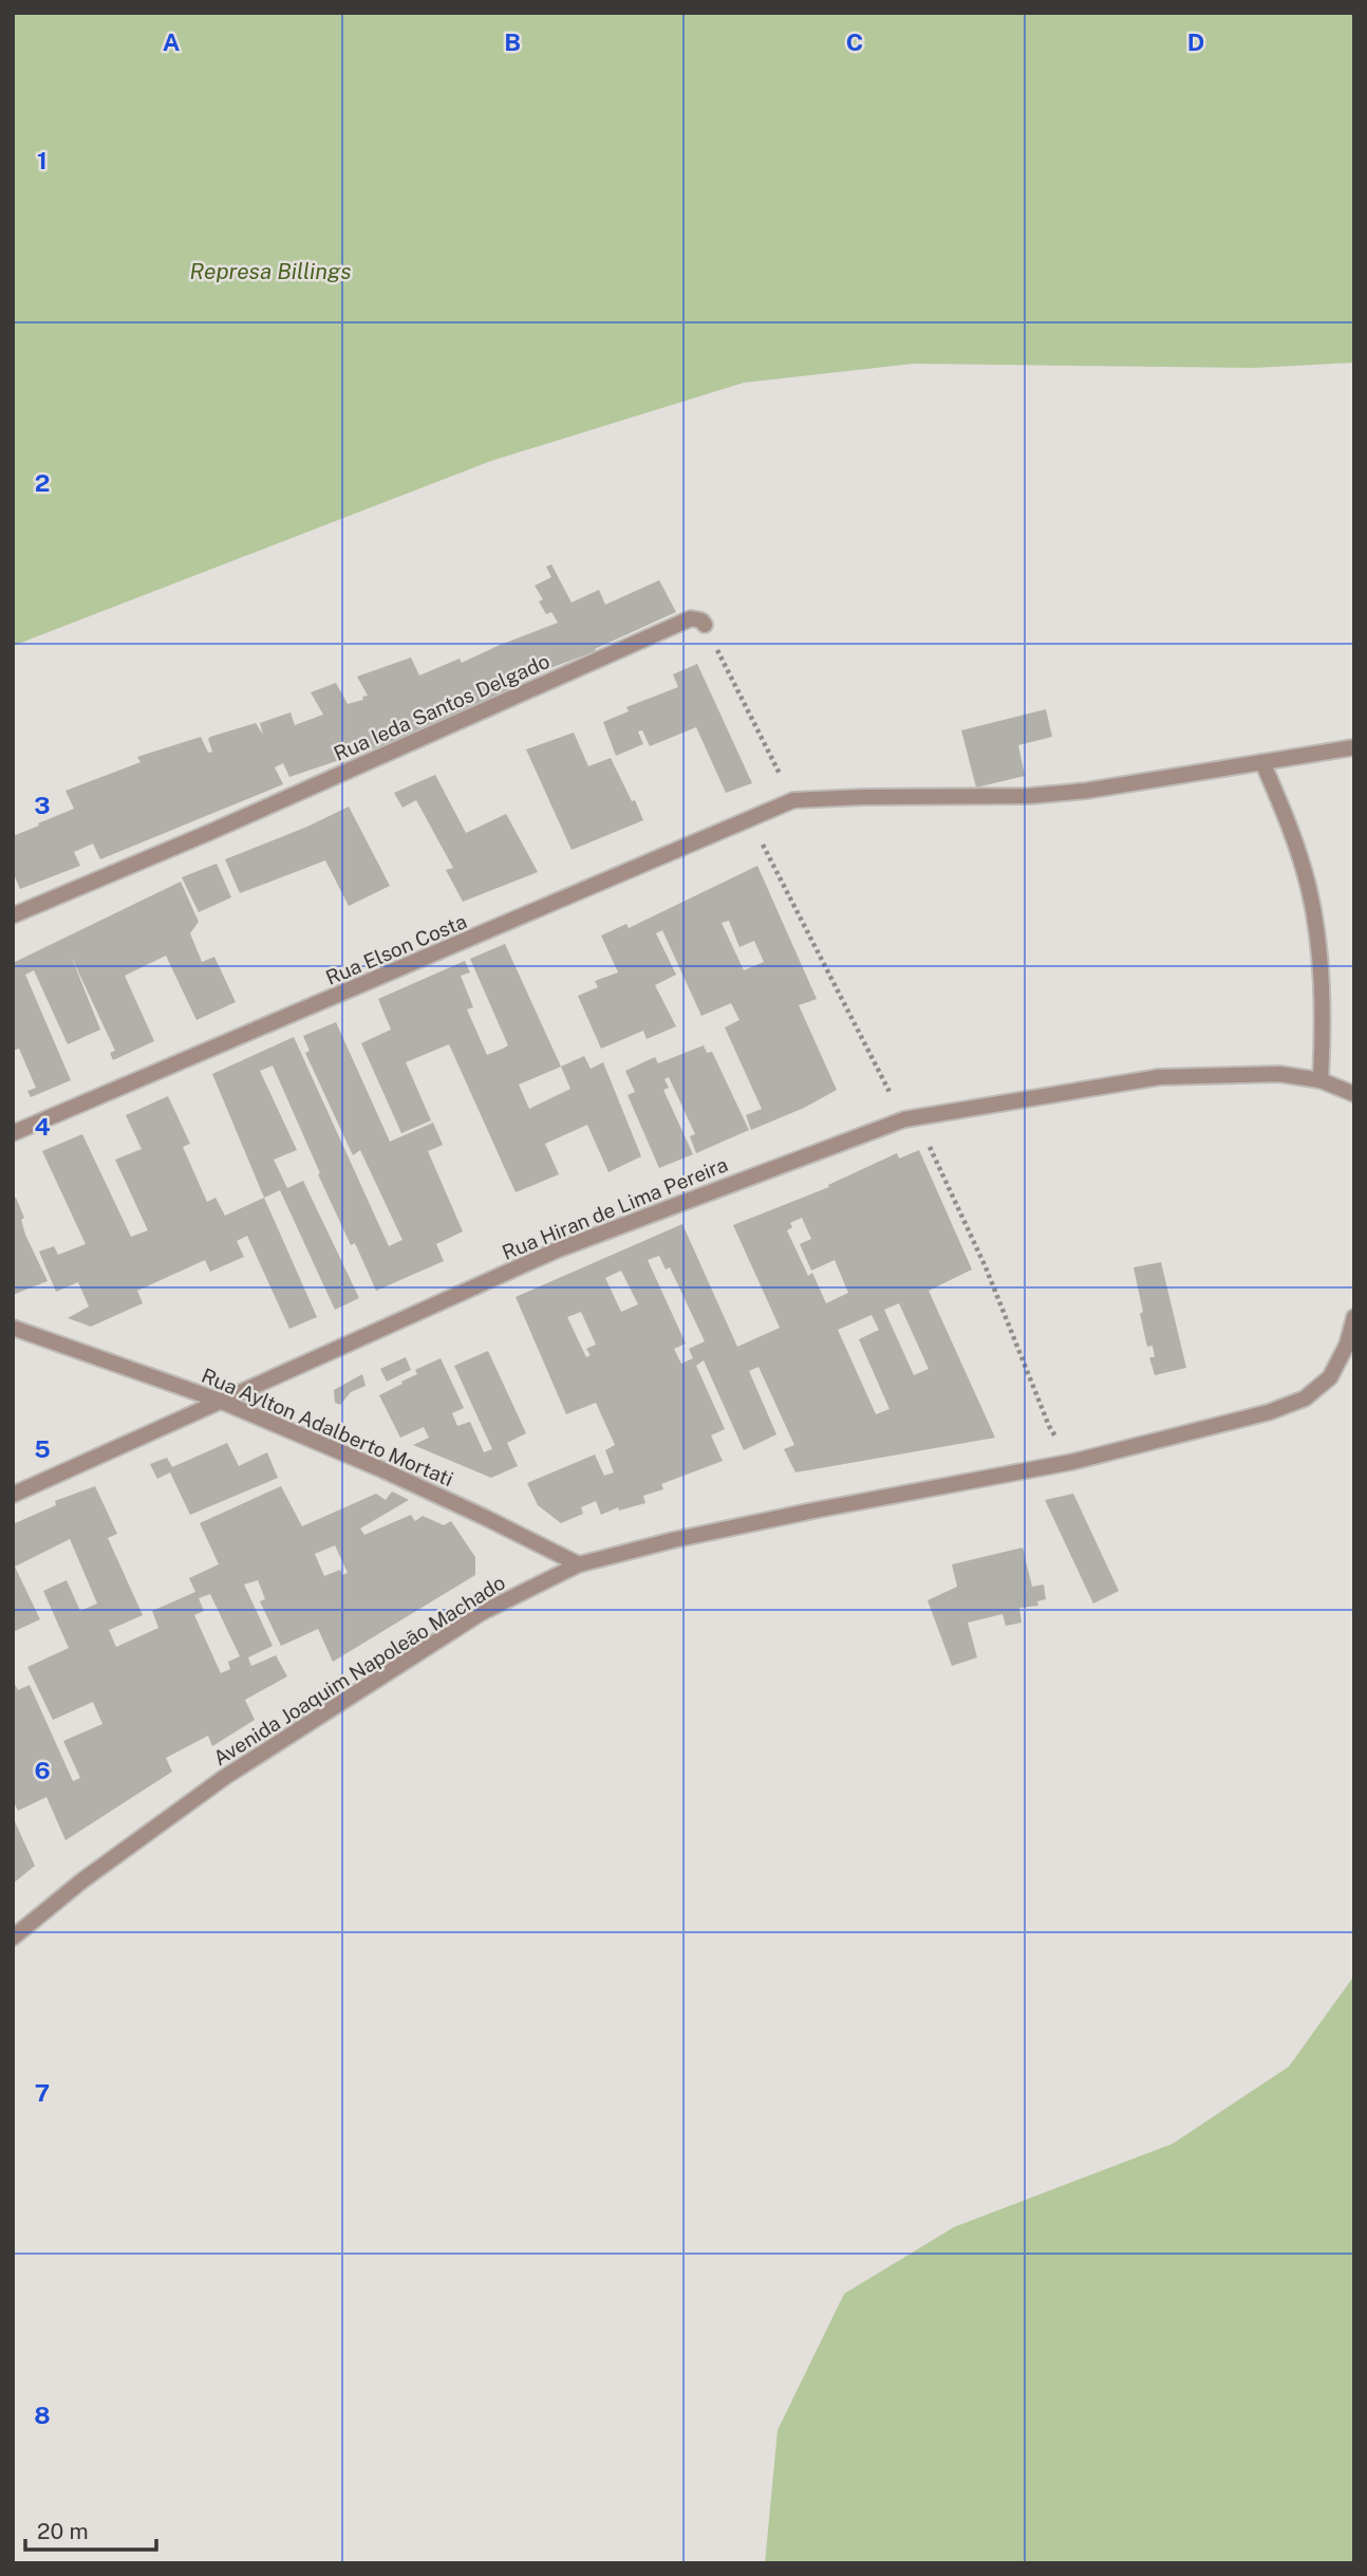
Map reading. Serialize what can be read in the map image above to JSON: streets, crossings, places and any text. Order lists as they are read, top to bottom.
{
  "streets": {
    "street": [
      "Rua Ieda Santos Delgado",
      "Rua Elson Costa",
      "Rua Hiran de Lima Pereira",
      "Rua Aylton Adalberto Mortati",
      "Avenida Joaquim Napoleão Machado"
    ]
  },
  "crossings": [
    ["Rua Hiran de Lima Pereira", "Rua Aylton Adalberto Mortati"],
    ["Rua Aylton Adalberto Mortati", "Avenida Joaquim Napoleão Machado"]
  ],
  "water": ["Represa Billings"],
  "scale_bar": "20 m",
  "grid": {
    "columns": [
      "A",
      "B",
      "C",
      "D"
    ],
    "rows": [
      "1",
      "2",
      "3",
      "4",
      "5",
      "6",
      "7",
      "8"
    ]
  }
}
